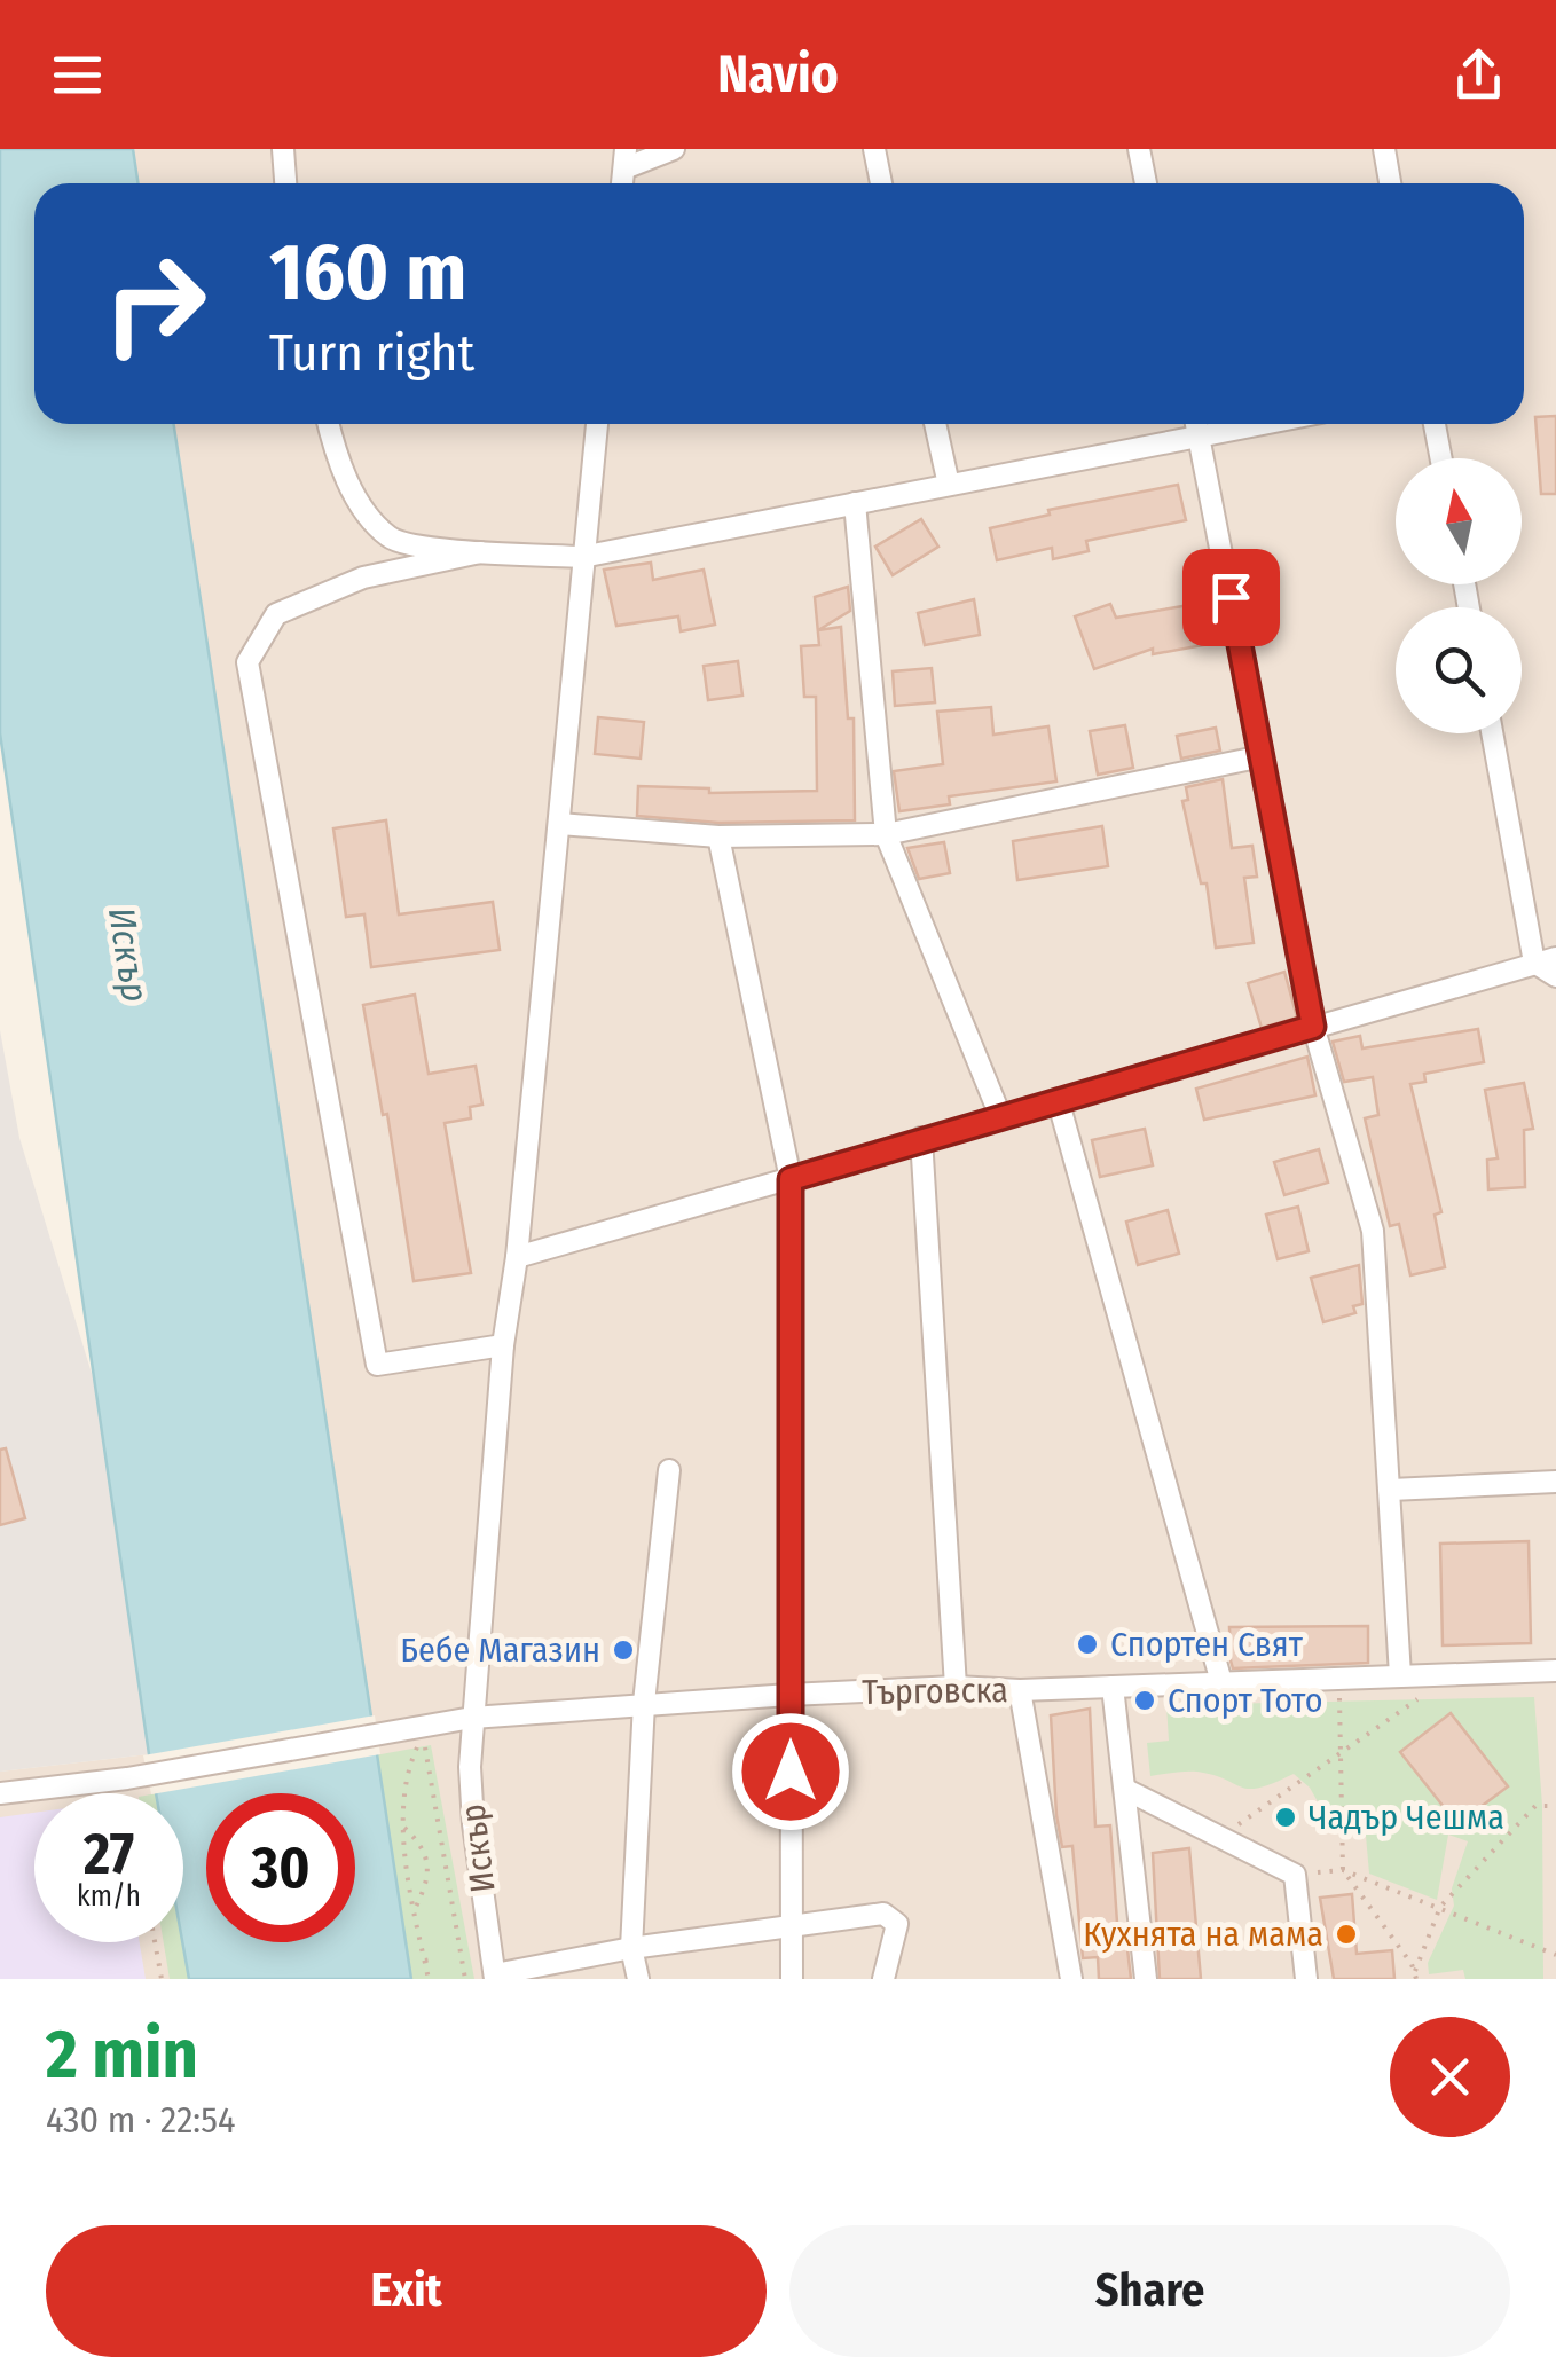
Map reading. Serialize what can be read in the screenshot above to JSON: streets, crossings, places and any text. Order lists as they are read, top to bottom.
{
  "streets": {
    "street": ["Търговска", "Искър"]
  },
  "crossings": [
    ["Търговска", "Искър"]
  ],
  "water": ["Искър"],
  "places": [
    "Спортен Свят",
    "Бебе Магазин",
    "Спорт Тото",
    "Чадър Чешма",
    "Кухнята на мама"
  ],
  "north": "top",
  "page": {
    "header": "Navio",
    "turn": ["160 m", "Turn right"],
    "speed": "27 km/h",
    "limit": "30",
    "heading": ["2 min", "430 m · 22:54"],
    "buttons": ["Exit", "Share"]
  }
}
